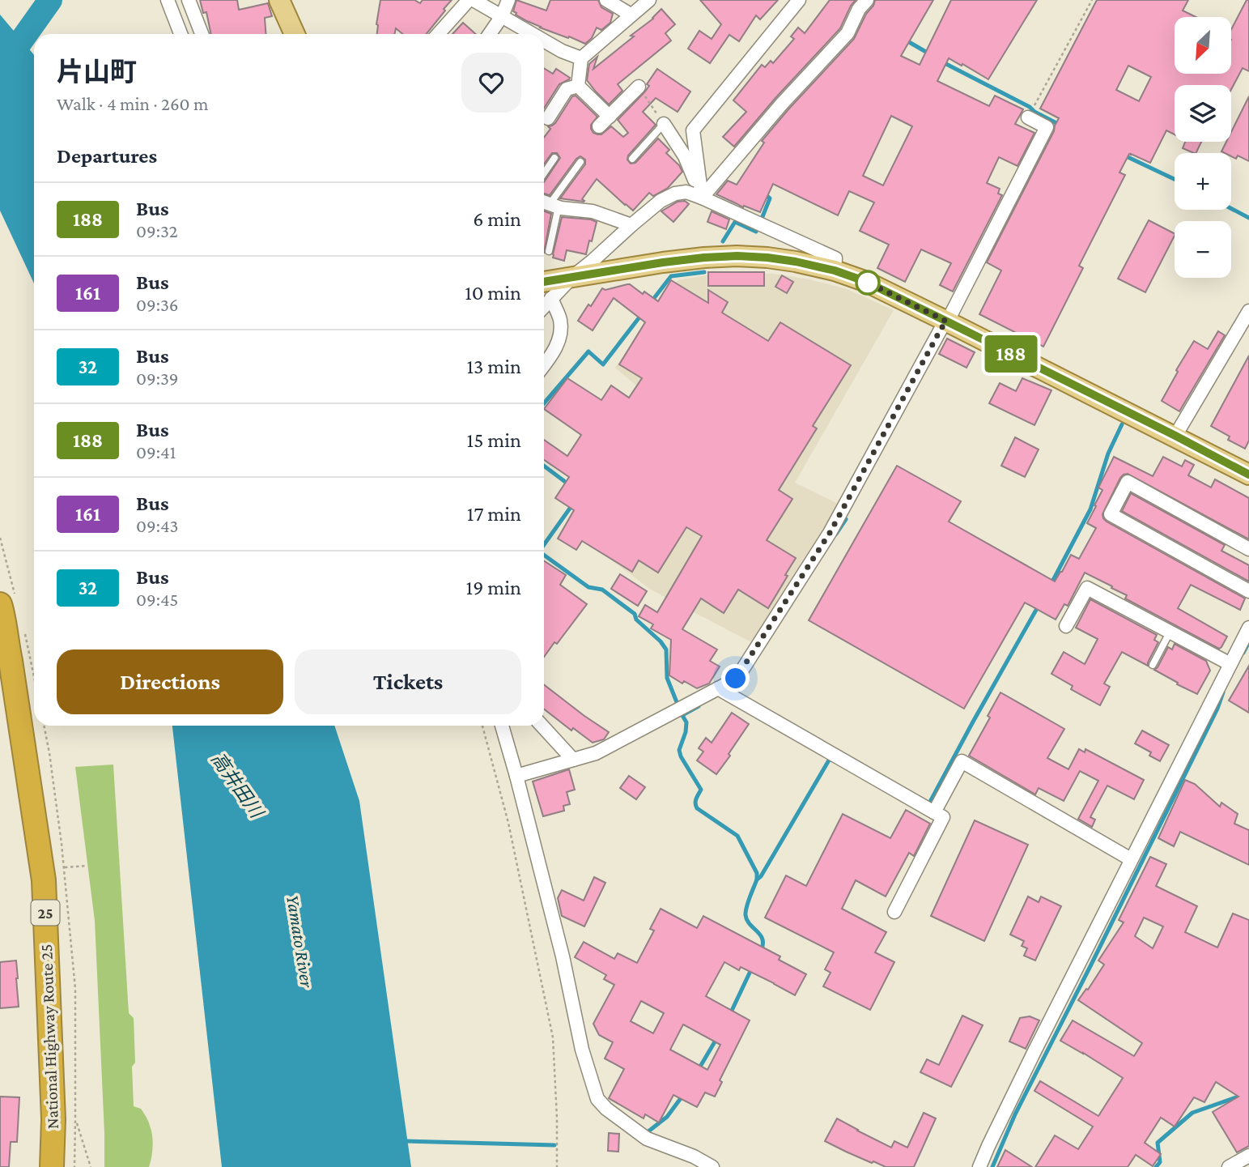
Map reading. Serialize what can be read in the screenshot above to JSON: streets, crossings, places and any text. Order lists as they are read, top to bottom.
{
  "streets": {
    "highway": ["25", "National Highway Route 25"]
  },
  "water": ["高井田川", "Yamato River"],
  "lines": ["bus line 188"],
  "north": "bottom left",
  "page": {
    "on_map": "188",
    "map_buttons": ["+", "−"],
    "heading": [
      ["片山町", "Walk · 4 min · 260 m"],
      "Departures"
    ],
    "list": [
      {
        "mark": "188",
        "name": "Bus",
        "note": "09:32",
        "value": "6 min"
      },
      {
        "mark": "161",
        "name": "Bus",
        "note": "09:36",
        "value": "10 min"
      },
      {
        "mark": "32",
        "name": "Bus",
        "note": "09:39",
        "value": "13 min"
      },
      {
        "mark": "188",
        "name": "Bus",
        "note": "09:41",
        "value": "15 min"
      },
      {
        "mark": "161",
        "name": "Bus",
        "note": "09:43",
        "value": "17 min"
      },
      {
        "mark": "32",
        "name": "Bus",
        "note": "09:45",
        "value": "19 min"
      }
    ],
    "buttons": ["Directions", "Tickets"]
  }
}
